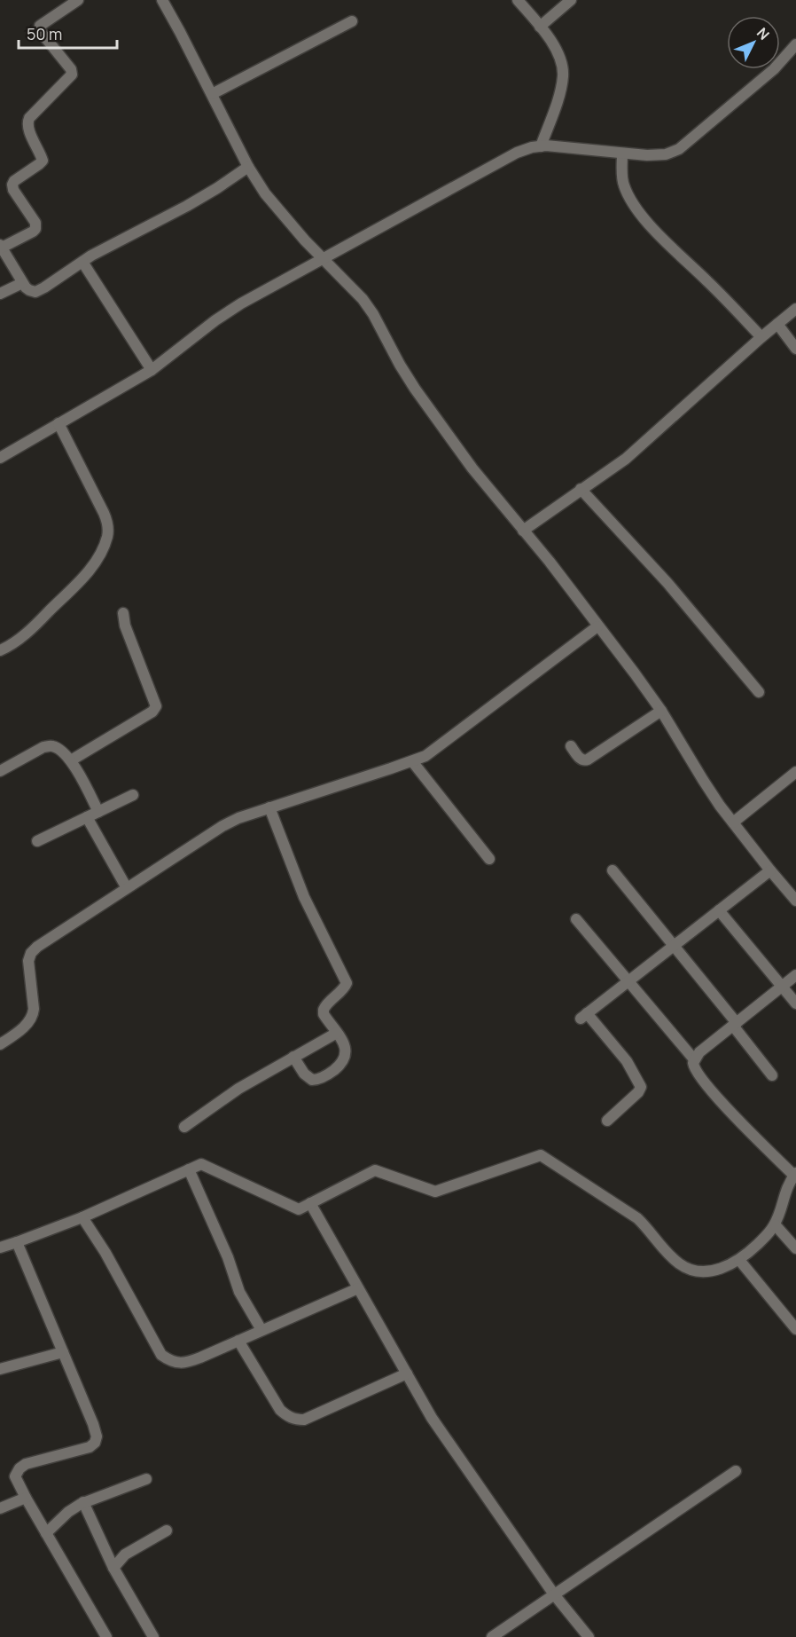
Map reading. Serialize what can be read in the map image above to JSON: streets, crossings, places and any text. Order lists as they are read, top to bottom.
{
  "scale_bar": "50 m",
  "north": "top right"
}
